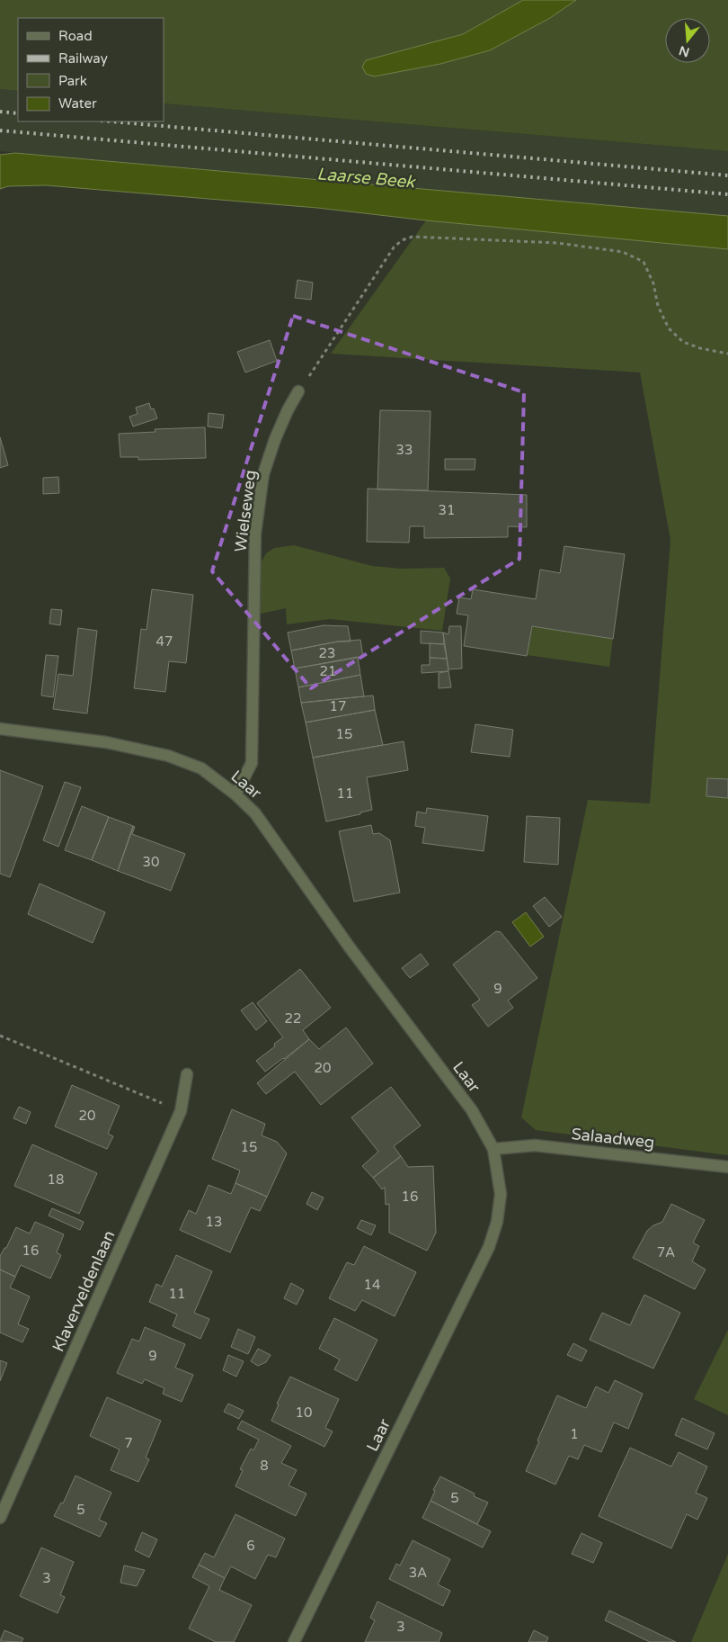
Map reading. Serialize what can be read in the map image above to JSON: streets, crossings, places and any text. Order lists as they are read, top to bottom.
{
  "streets": {
    "street": [
      "Wielseweg",
      "Laar",
      "Salaadweg",
      "Klaverveldenlaan"
    ]
  },
  "crossings": [
    ["Wielseweg", "Laar"],
    ["Laar", "Salaadweg"]
  ],
  "water": ["Laarse Beek"],
  "house_numbers": [
    "33",
    "31",
    "47",
    "23",
    "21",
    "17",
    "15",
    "11",
    "30",
    "9",
    "22",
    "20",
    "20",
    "15",
    "18",
    "16",
    "13",
    "16",
    "7A",
    "14",
    "11",
    "9",
    "10",
    "1",
    "7",
    "8",
    "5",
    "5",
    "6",
    "3A",
    "3",
    "3"
  ],
  "legend": [
    "Road",
    "Railway",
    "Park",
    "Water"
  ],
  "north": "bottom"
}
